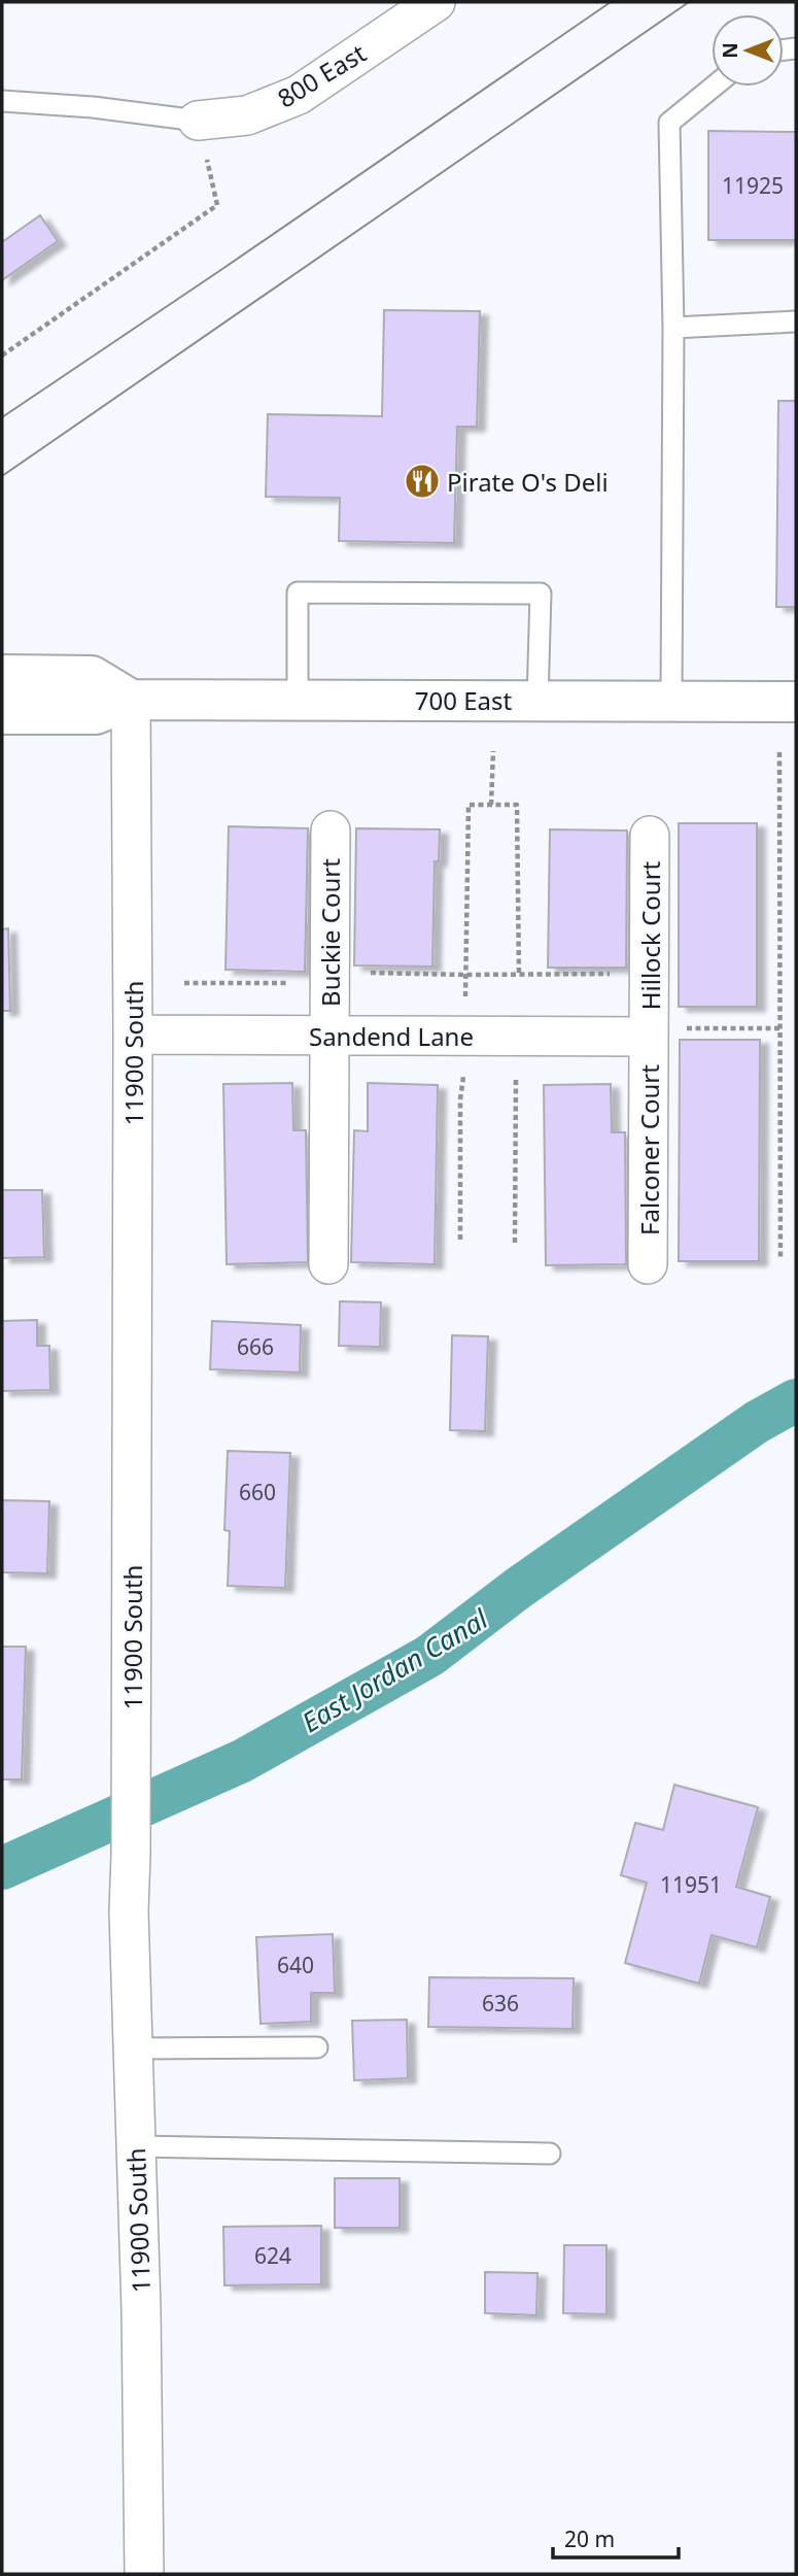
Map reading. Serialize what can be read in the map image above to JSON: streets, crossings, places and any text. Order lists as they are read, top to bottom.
{
  "streets": {
    "main road": ["700 East"],
    "street": [
      "800 East",
      "Buckie Court",
      "Hillock Court",
      "Sandend Lane",
      "11900 South",
      "Falconer Court"
    ]
  },
  "crossings": [
    ["700 East", "11900 South"],
    ["Buckie Court", "Sandend Lane"],
    ["Hillock Court", "Sandend Lane"],
    ["Hillock Court", "Falconer Court"],
    ["Sandend Lane", "11900 South"],
    ["Sandend Lane", "Falconer Court"]
  ],
  "water": ["East Jordan Canal"],
  "places": {
    "restaurant": ["Pirate O's Deli"]
  },
  "house_numbers": [
    "11925",
    "666",
    "660",
    "11951",
    "640",
    "636",
    "624"
  ],
  "scale_bar": "20 m",
  "north": "left"
}
